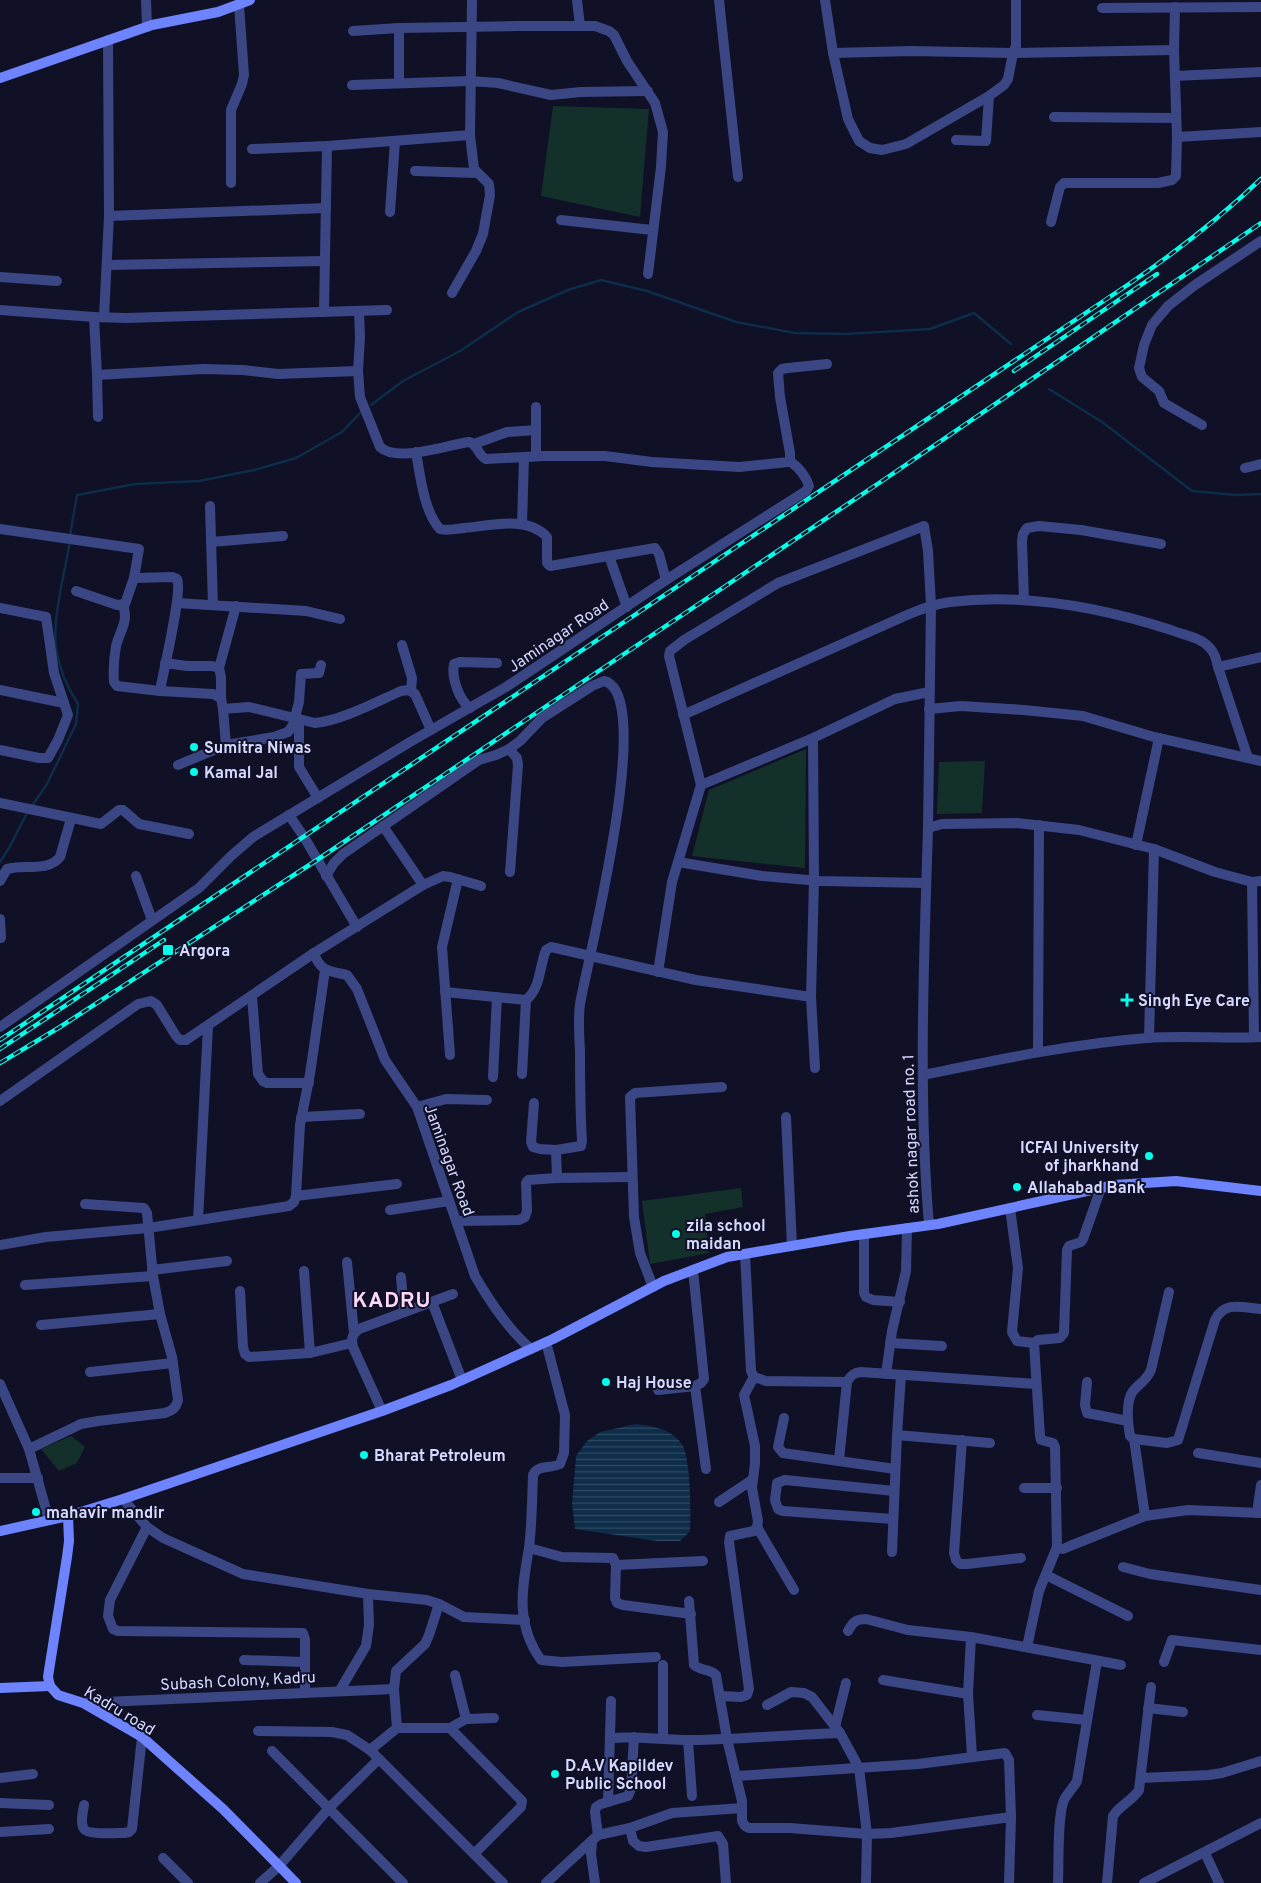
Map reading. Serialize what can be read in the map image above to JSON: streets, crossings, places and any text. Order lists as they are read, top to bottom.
{
  "streets": {
    "street": [
      "Jaminagar Road",
      "ashok nagar road no. 1",
      "Subash Colony, Kadru",
      "Kadru road"
    ]
  },
  "crossings": [
    ["Subash Colony, Kadru", "Kadru road"]
  ],
  "districts": ["KADRU"],
  "places": {
    "other": [
      "Sumitra Niwas",
      "Kamal Jal",
      "ICFAI University of jharkhand",
      "Allahabad Bank",
      "zila school maidan",
      "Haj House",
      "Bharat Petroleum",
      "mahavir mandir",
      "D.A.V Kapildev Public School"
    ],
    "transit": ["Argora"],
    "health": ["Singh Eye Care"]
  }
}
